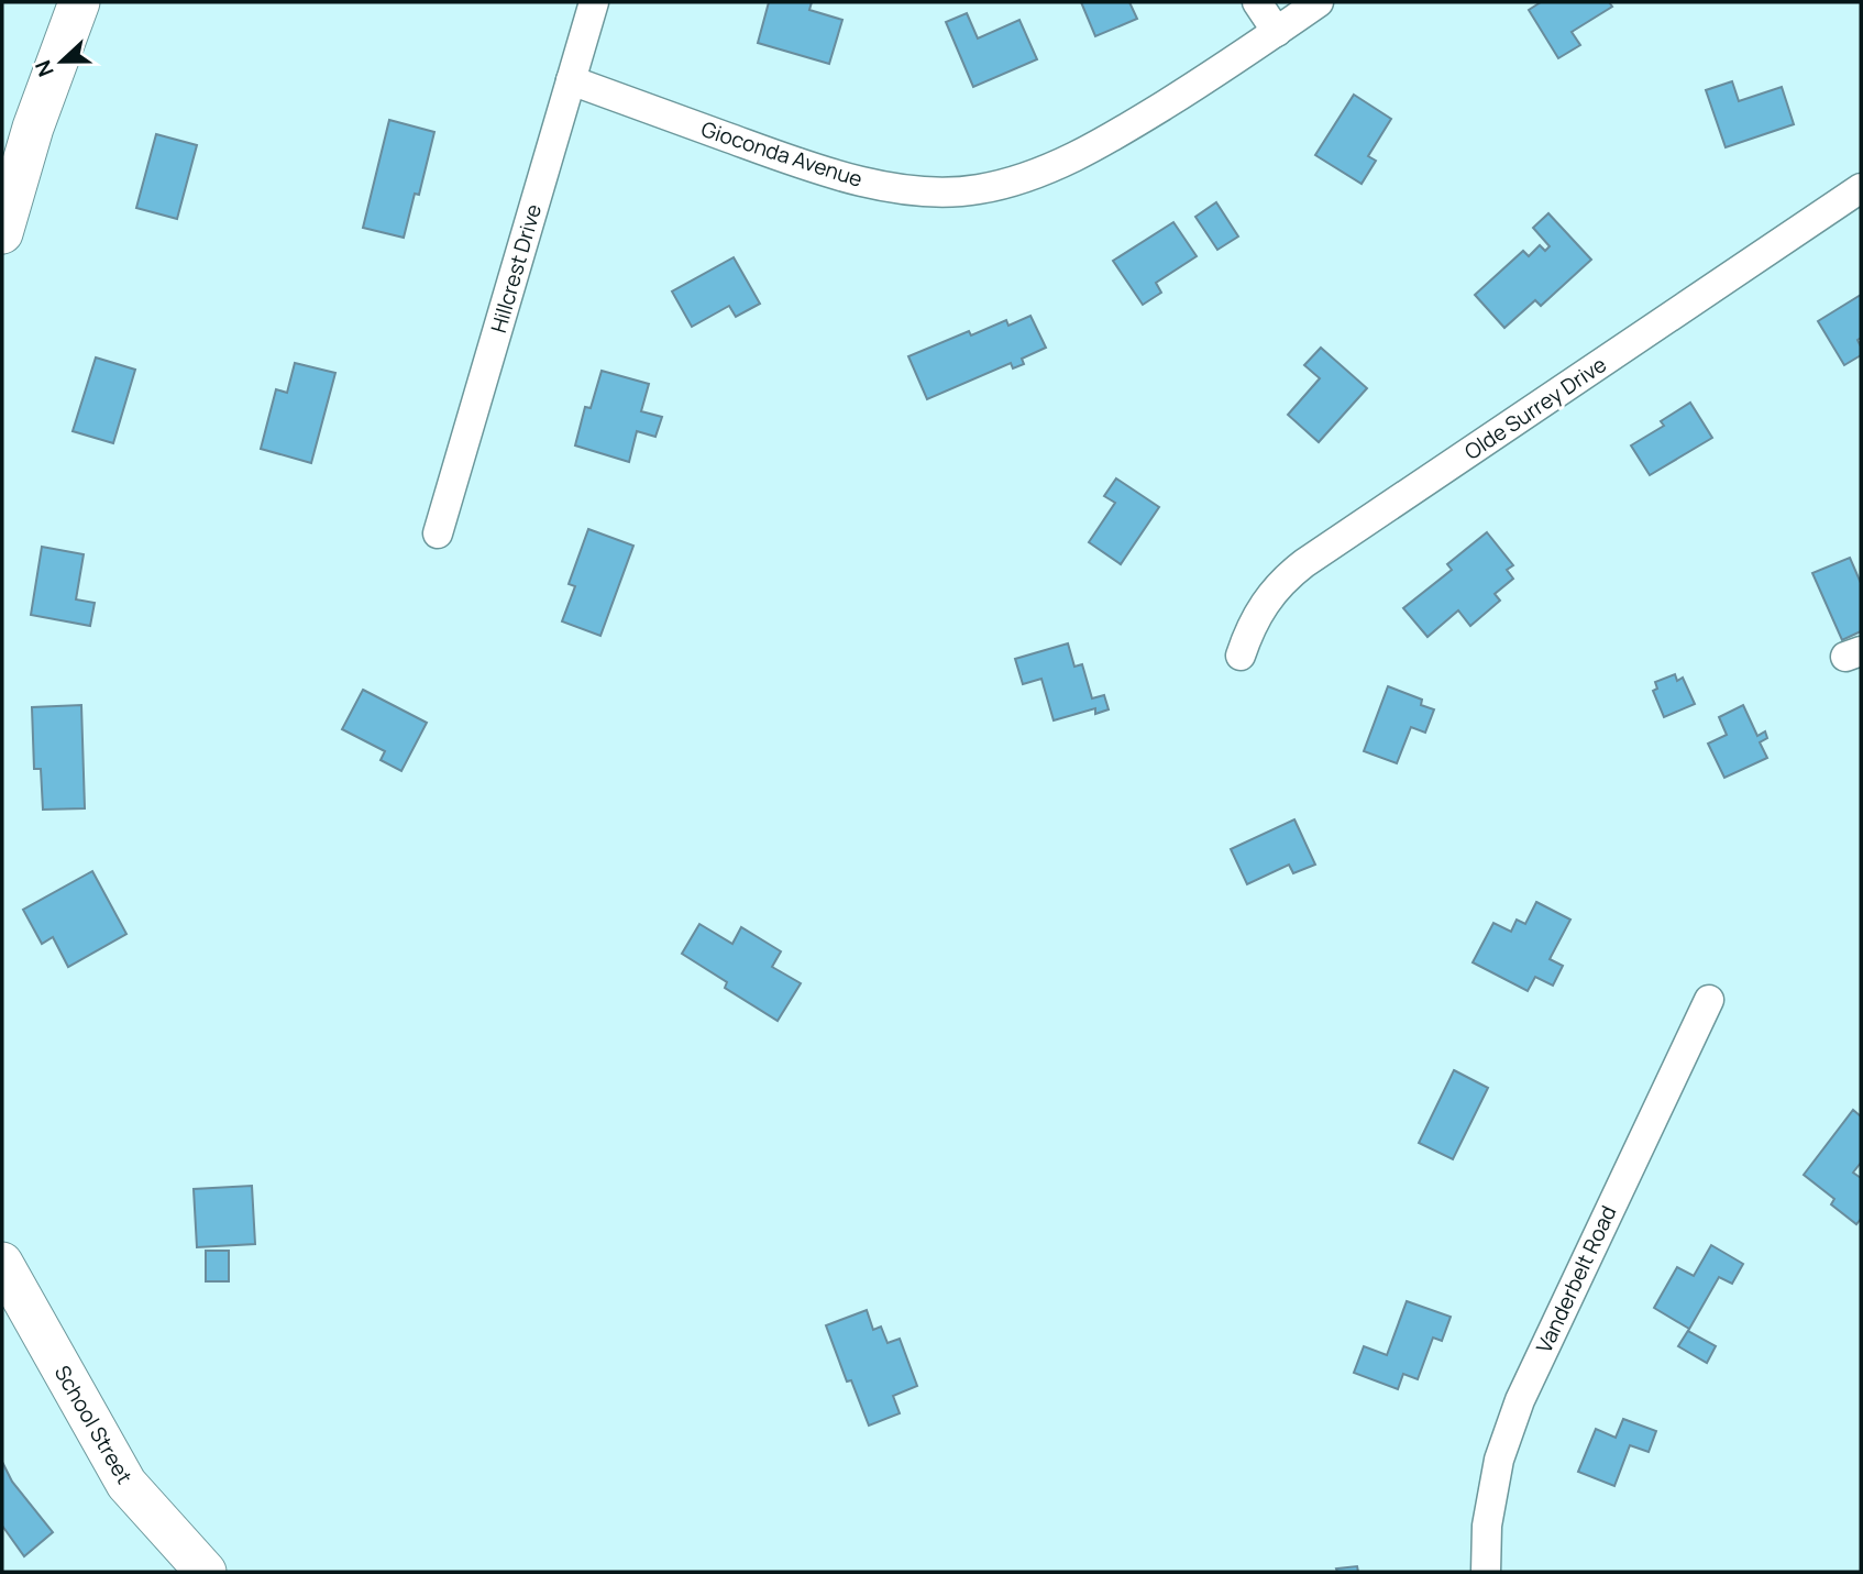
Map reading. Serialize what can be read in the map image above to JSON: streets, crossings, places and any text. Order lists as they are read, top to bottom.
{
  "streets": {
    "street": [
      "Gioconda Avenue",
      "Hillcrest Drive",
      "Olde Surrey Drive",
      "Vanderbelt Road",
      "School Street"
    ]
  },
  "crossings": [
    ["Gioconda Avenue", "Hillcrest Drive"]
  ],
  "north": "left"
}
